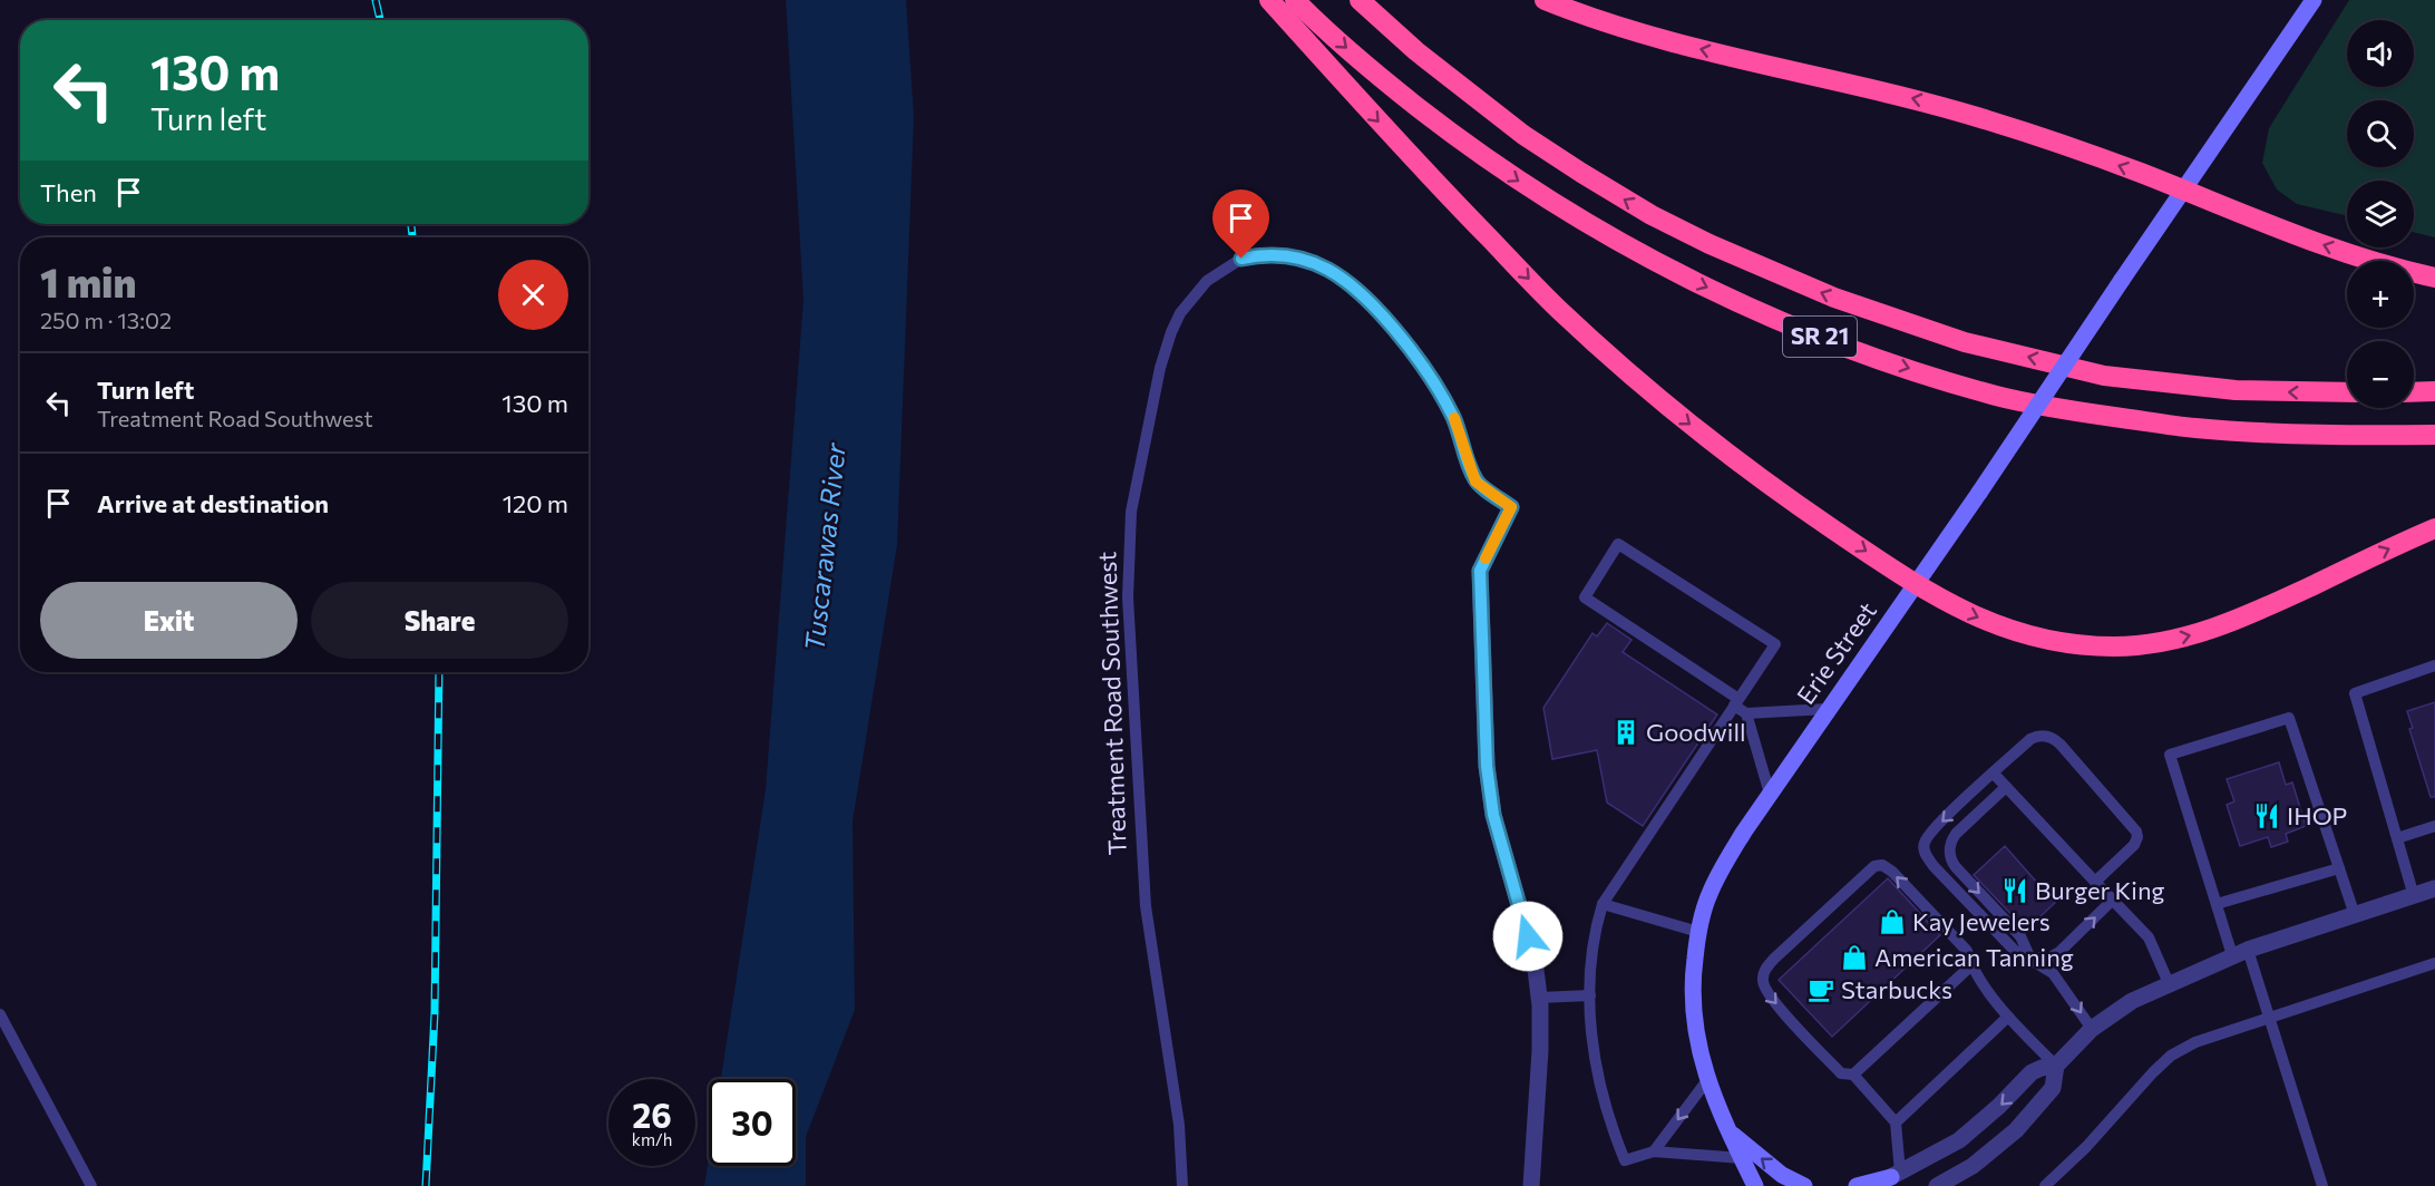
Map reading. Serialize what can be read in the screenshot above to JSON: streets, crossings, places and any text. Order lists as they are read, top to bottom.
{
  "streets": {
    "highway": ["SR 21"],
    "street": ["Erie Street", "Treatment Road Southwest"]
  },
  "water": ["Tuscarawas River"],
  "places": {
    "building": ["Goodwill"],
    "restaurant": ["IHOP", "Burger King"],
    "shop": ["Kay Jewelers", "American Tanning"],
    "cafe": ["Starbucks"]
  },
  "page": {
    "map_buttons": ["+", "−"],
    "turn": ["130 m", "Turn left"],
    "then": "Then",
    "heading": ["1 min", "250 m · 13:02"],
    "list": [
      {
        "name": "Turn left",
        "note": "Treatment Road Southwest",
        "value": "130 m"
      },
      {
        "name": "Arrive at destination",
        "value": "120 m"
      }
    ],
    "buttons": ["Exit", "Share"],
    "speed": "26 km/h",
    "limit": "30"
  }
}
